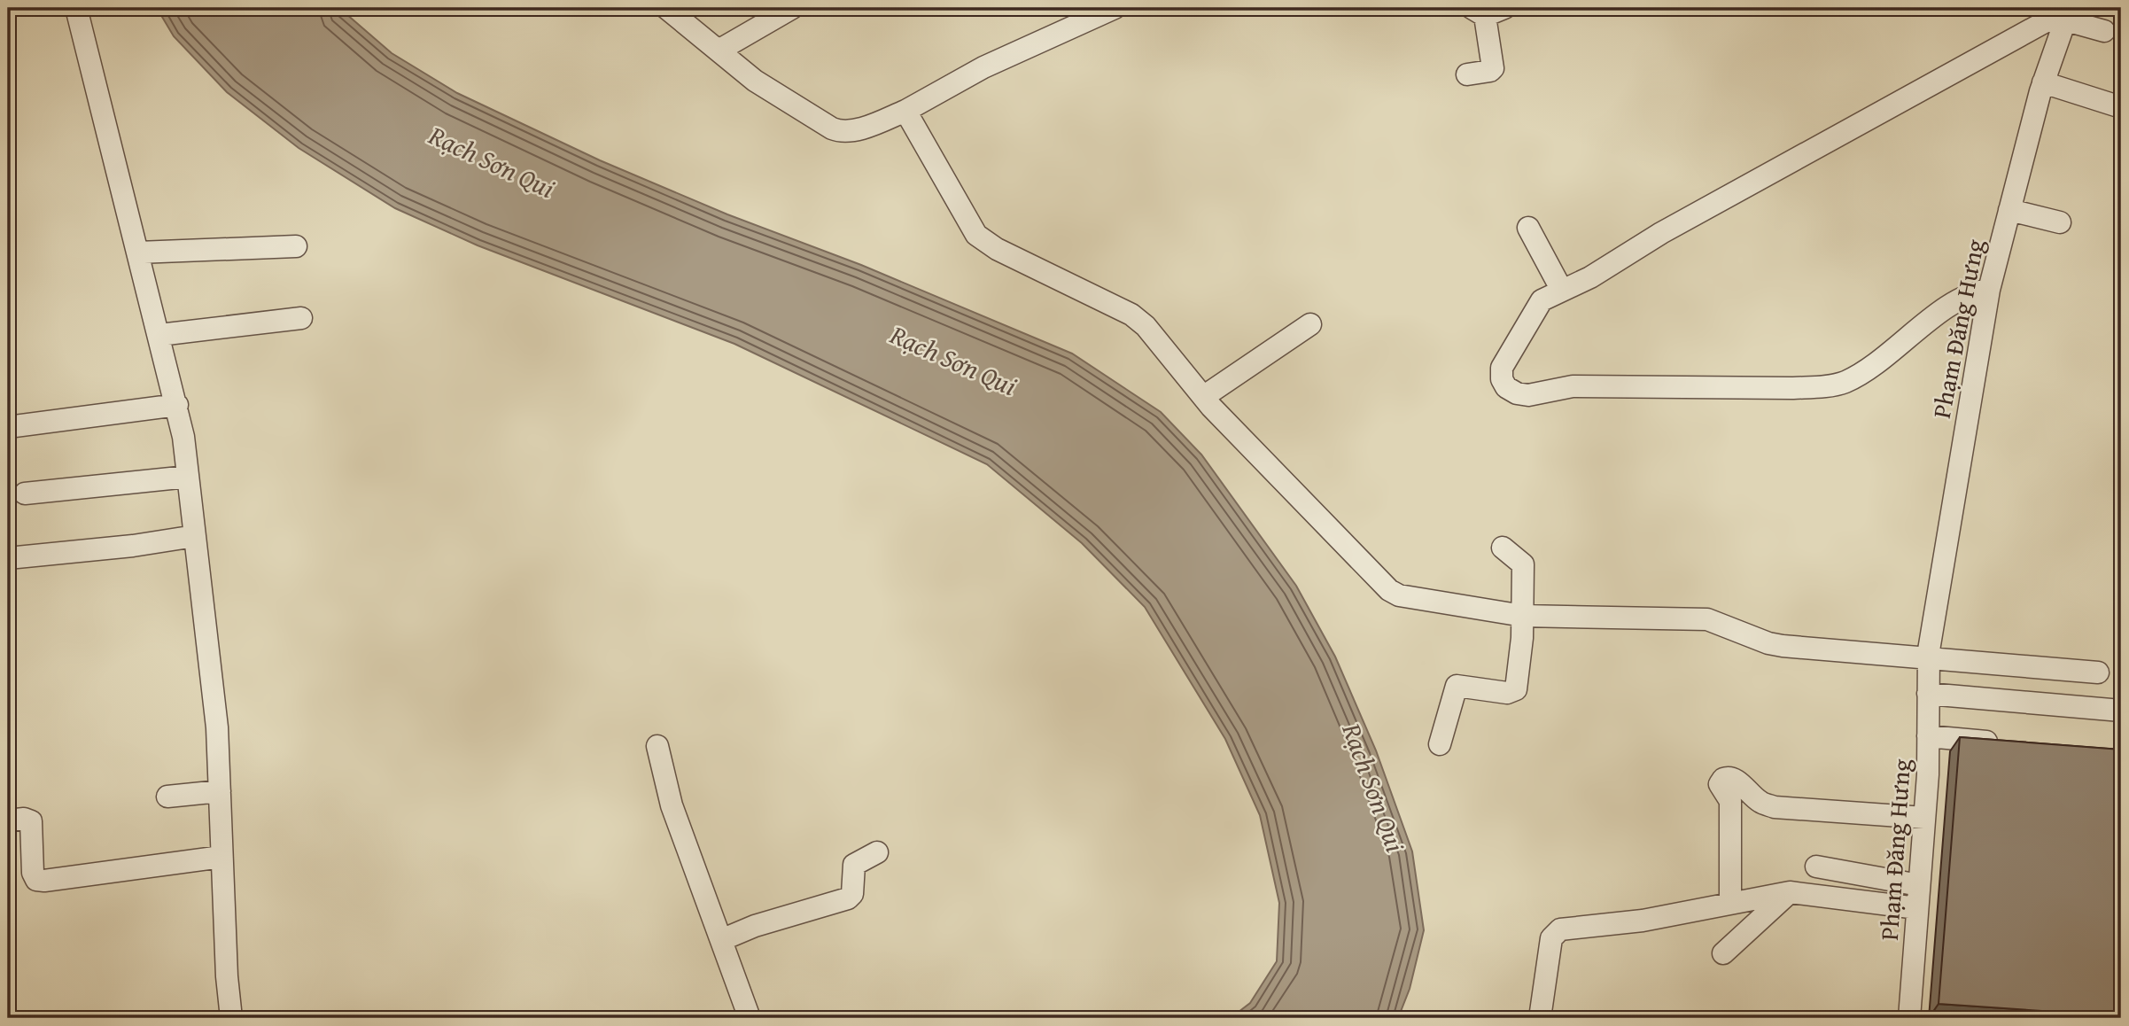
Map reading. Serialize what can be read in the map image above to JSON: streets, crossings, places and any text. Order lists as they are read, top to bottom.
{
  "streets": {
    "street": ["Phạm Đăng Hưng"]
  },
  "water": ["Rạch Sơn Qui"]
}
